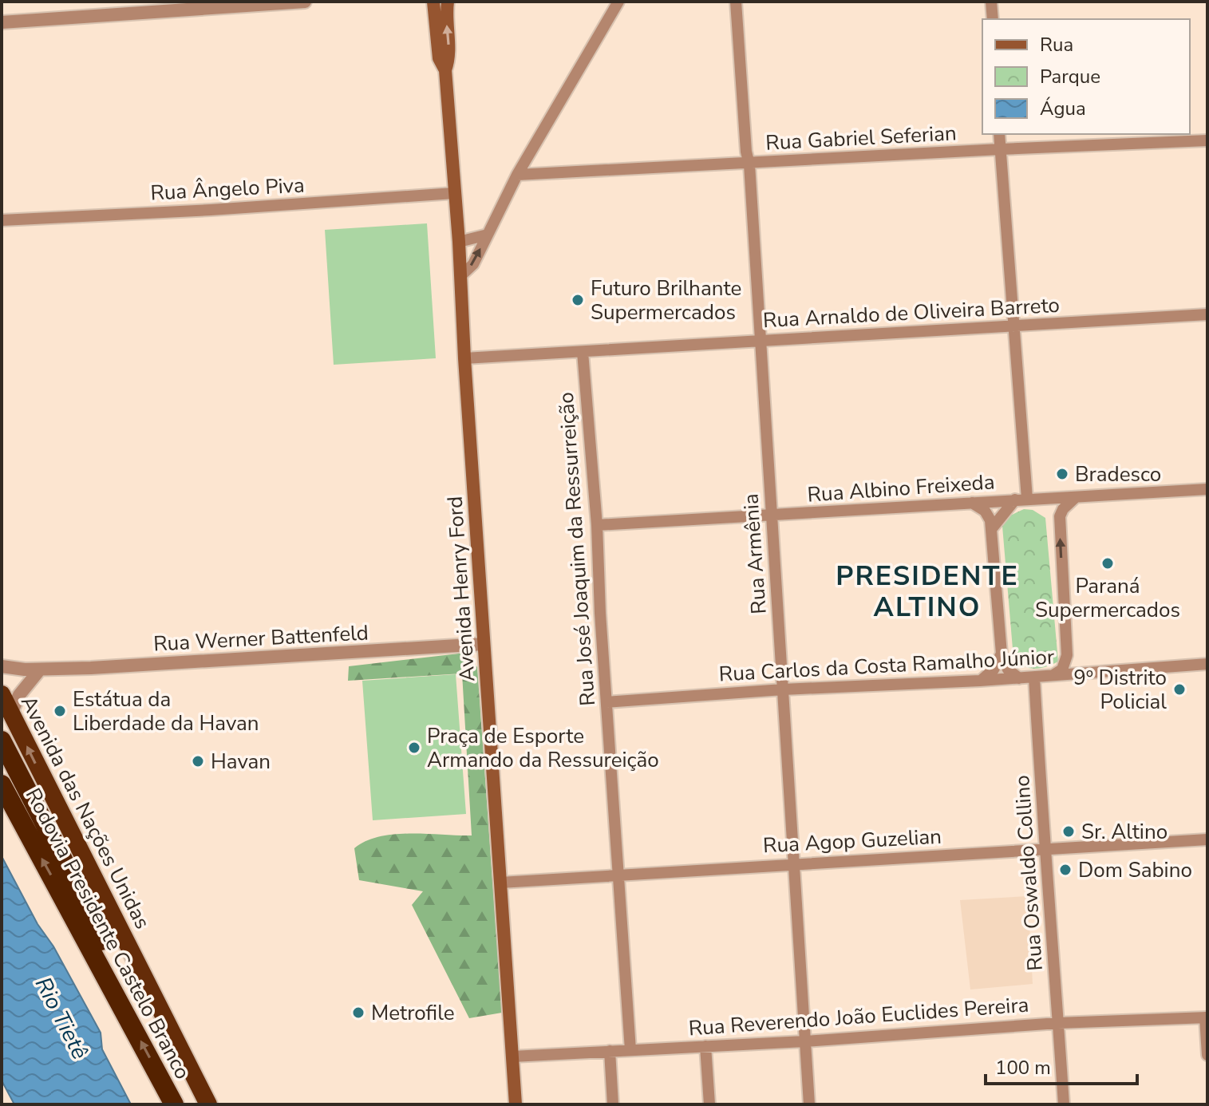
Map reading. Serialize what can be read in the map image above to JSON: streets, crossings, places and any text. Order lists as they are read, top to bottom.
{
  "streets": {
    "highway": ["Avenida das Nações Unidas", "Rodovia Presidente Castelo Branco"],
    "main road": ["Avenida Henry Ford"],
    "street": [
      "Rua Gabriel Seferian",
      "Rua Ângelo Piva",
      "Rua Arnaldo de Oliveira Barreto",
      "Rua Albino Freixeda",
      "Rua José Joaquim da Ressurreição",
      "Rua Armênia",
      "Rua Werner Battenfeld",
      "Rua Carlos da Costa Ramalho Júnior",
      "Rua Agop Guzelian",
      "Rua Oswaldo Collino",
      "Rua Reverendo João Euclides Pereira"
    ]
  },
  "crossings": [
    ["Rua Gabriel Seferian", "Rua Armênia"],
    ["Rua Ângelo Piva", "Avenida Henry Ford"],
    ["Rua Arnaldo de Oliveira Barreto", "Rua José Joaquim da Ressurreição"],
    ["Rua Arnaldo de Oliveira Barreto", "Rua Armênia"],
    ["Rua Arnaldo de Oliveira Barreto", "Avenida Henry Ford"],
    ["Rua Albino Freixeda", "Rua José Joaquim da Ressurreição"],
    ["Rua Albino Freixeda", "Rua Armênia"],
    ["Rua José Joaquim da Ressurreição", "Rua Carlos da Costa Ramalho Júnior"],
    ["Rua José Joaquim da Ressurreição", "Rua Agop Guzelian"],
    ["Rua José Joaquim da Ressurreição", "Rua Reverendo João Euclides Pereira"],
    ["Rua Armênia", "Rua Carlos da Costa Ramalho Júnior"],
    ["Rua Armênia", "Rua Agop Guzelian"],
    ["Rua Armênia", "Rua Reverendo João Euclides Pereira"],
    ["Avenida Henry Ford", "Rua Werner Battenfeld"],
    ["Avenida Henry Ford", "Rua Agop Guzelian"],
    ["Avenida Henry Ford", "Rua Reverendo João Euclides Pereira"],
    ["Rua Carlos da Costa Ramalho Júnior", "Rua Oswaldo Collino"],
    ["Rua Agop Guzelian", "Rua Oswaldo Collino"],
    ["Rua Oswaldo Collino", "Rua Reverendo João Euclides Pereira"]
  ],
  "districts": ["PRESIDENTE ALTINO"],
  "water": ["Rio Tietê"],
  "places": [
    "Futuro Brilhante Supermercados",
    "Bradesco",
    "Paraná Supermercados",
    "9º Distrito Policial",
    "Estátua da Liberdade da Havan",
    "Praça de Esporte Armando da Ressureição",
    "Havan",
    "Sr. Altino",
    "Dom Sabino",
    "Metrofile"
  ],
  "legend": ["Rua", "Parque", "Água"],
  "scale_bar": "100 m"
}
